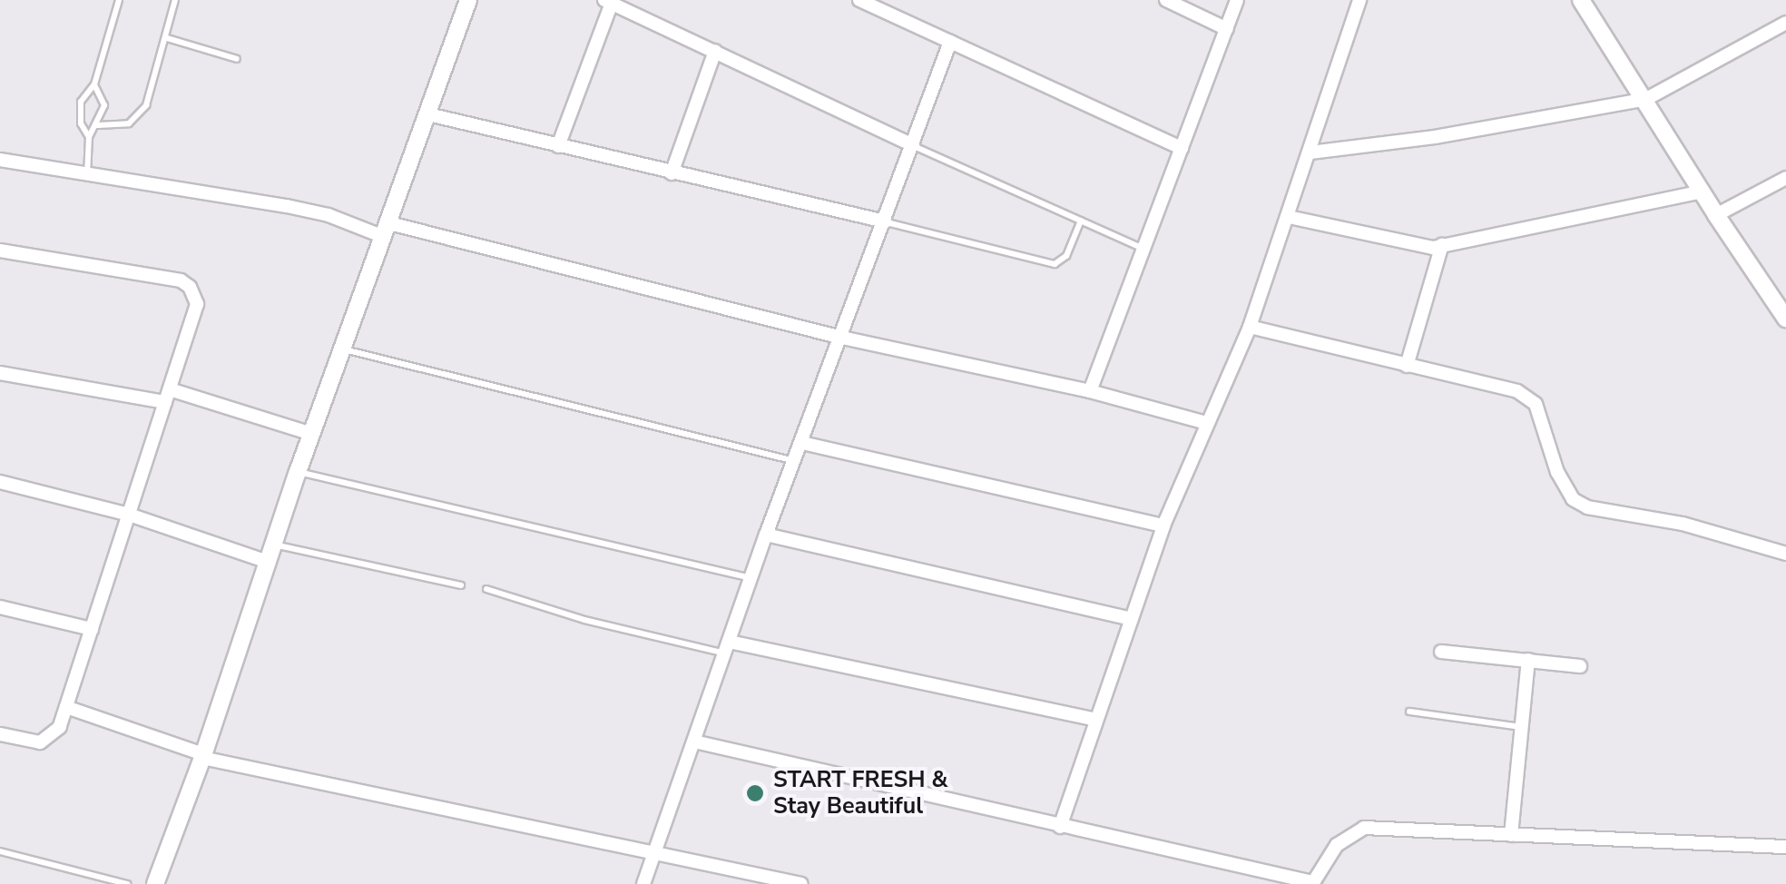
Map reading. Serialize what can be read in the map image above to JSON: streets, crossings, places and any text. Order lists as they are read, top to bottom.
{
  "places": ["START FRESH & Stay Beautiful"]
}
